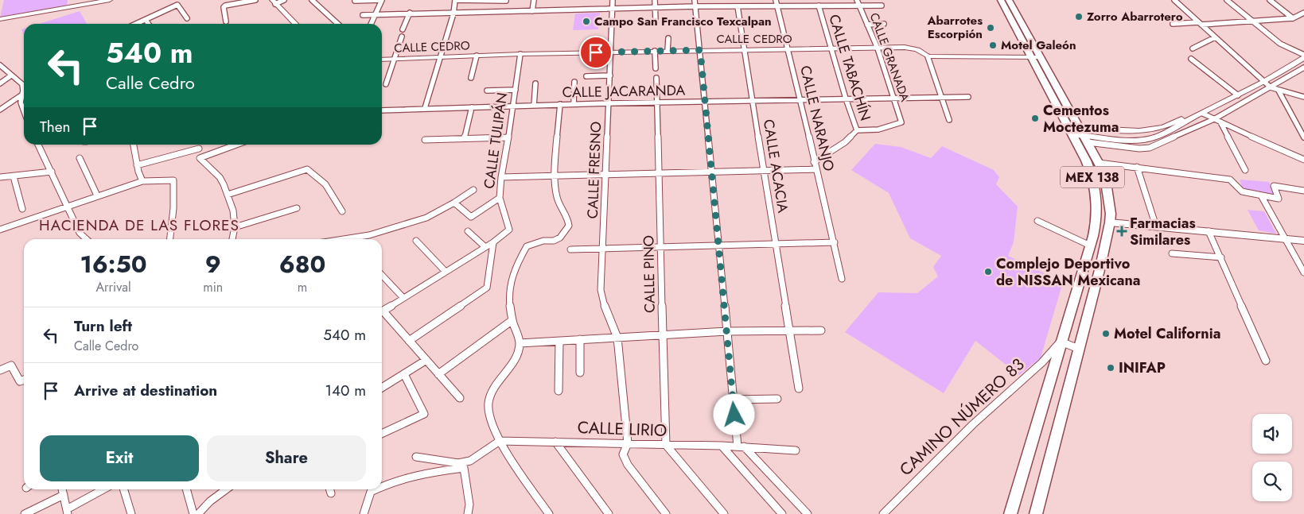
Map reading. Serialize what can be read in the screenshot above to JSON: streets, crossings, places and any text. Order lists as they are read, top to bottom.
{
  "streets": {
    "main road": ["MEX 138"],
    "street": [
      "CALLE CEDRO",
      "CALLE GRANADA",
      "CALLE TABACHÍN",
      "CALLE JACARANDA",
      "CALLE NARANJO",
      "CALLE TULIPÁN",
      "CALLE ACACIA",
      "CALLE FRESNO",
      "CALLE PINO",
      "CAMINO NÚMERO 83",
      "CALLE LIRIO"
    ]
  },
  "crossings": [
    ["CALLE CEDRO", "CALLE GRANADA"],
    ["CALLE CEDRO", "CALLE TABACHÍN"],
    ["CALLE CEDRO", "CALLE NARANJO"],
    ["CALLE CEDRO", "CALLE TULIPÁN"],
    ["CALLE CEDRO", "CALLE ACACIA"],
    ["CALLE CEDRO", "CALLE FRESNO"],
    ["CALLE GRANADA", "CALLE TABACHÍN"],
    ["CALLE GRANADA", "CALLE JACARANDA"],
    ["CALLE TABACHÍN", "CALLE JACARANDA"],
    ["CALLE TABACHÍN", "CALLE NARANJO"],
    ["CALLE JACARANDA", "CALLE NARANJO"],
    ["CALLE JACARANDA", "CALLE TULIPÁN"],
    ["CALLE JACARANDA", "CALLE ACACIA"],
    ["CALLE JACARANDA", "CALLE FRESNO"],
    ["CALLE JACARANDA", "CALLE PINO"],
    ["CALLE FRESNO", "CALLE LIRIO"],
    ["MEX 138", "CAMINO NÚMERO 83"],
    ["CALLE PINO", "CALLE LIRIO"]
  ],
  "districts": ["HACIENDA DE LAS FLORES"],
  "places": {
    "other": [
      "Zorro Abarrotero",
      "Campo San Francisco Texcalpan",
      "Abarrotes Escorpión",
      "Motel Galeón",
      "Cementos Moctezuma",
      "Complejo Deportivo de NISSAN Mexicana",
      "Motel California",
      "INIFAP"
    ],
    "health": ["Farmacias Similares"]
  },
  "page": {
    "turn": ["540 m", "Calle Cedro"],
    "then": "Then",
    "eta": [
      "16:50",
      "Arrival",
      "9",
      "min",
      "680",
      "m"
    ],
    "list": [
      {
        "name": "Turn left",
        "note": "Calle Cedro",
        "value": "540 m"
      },
      {
        "name": "Arrive at destination",
        "value": "140 m"
      }
    ],
    "buttons": ["Exit", "Share"]
  }
}
